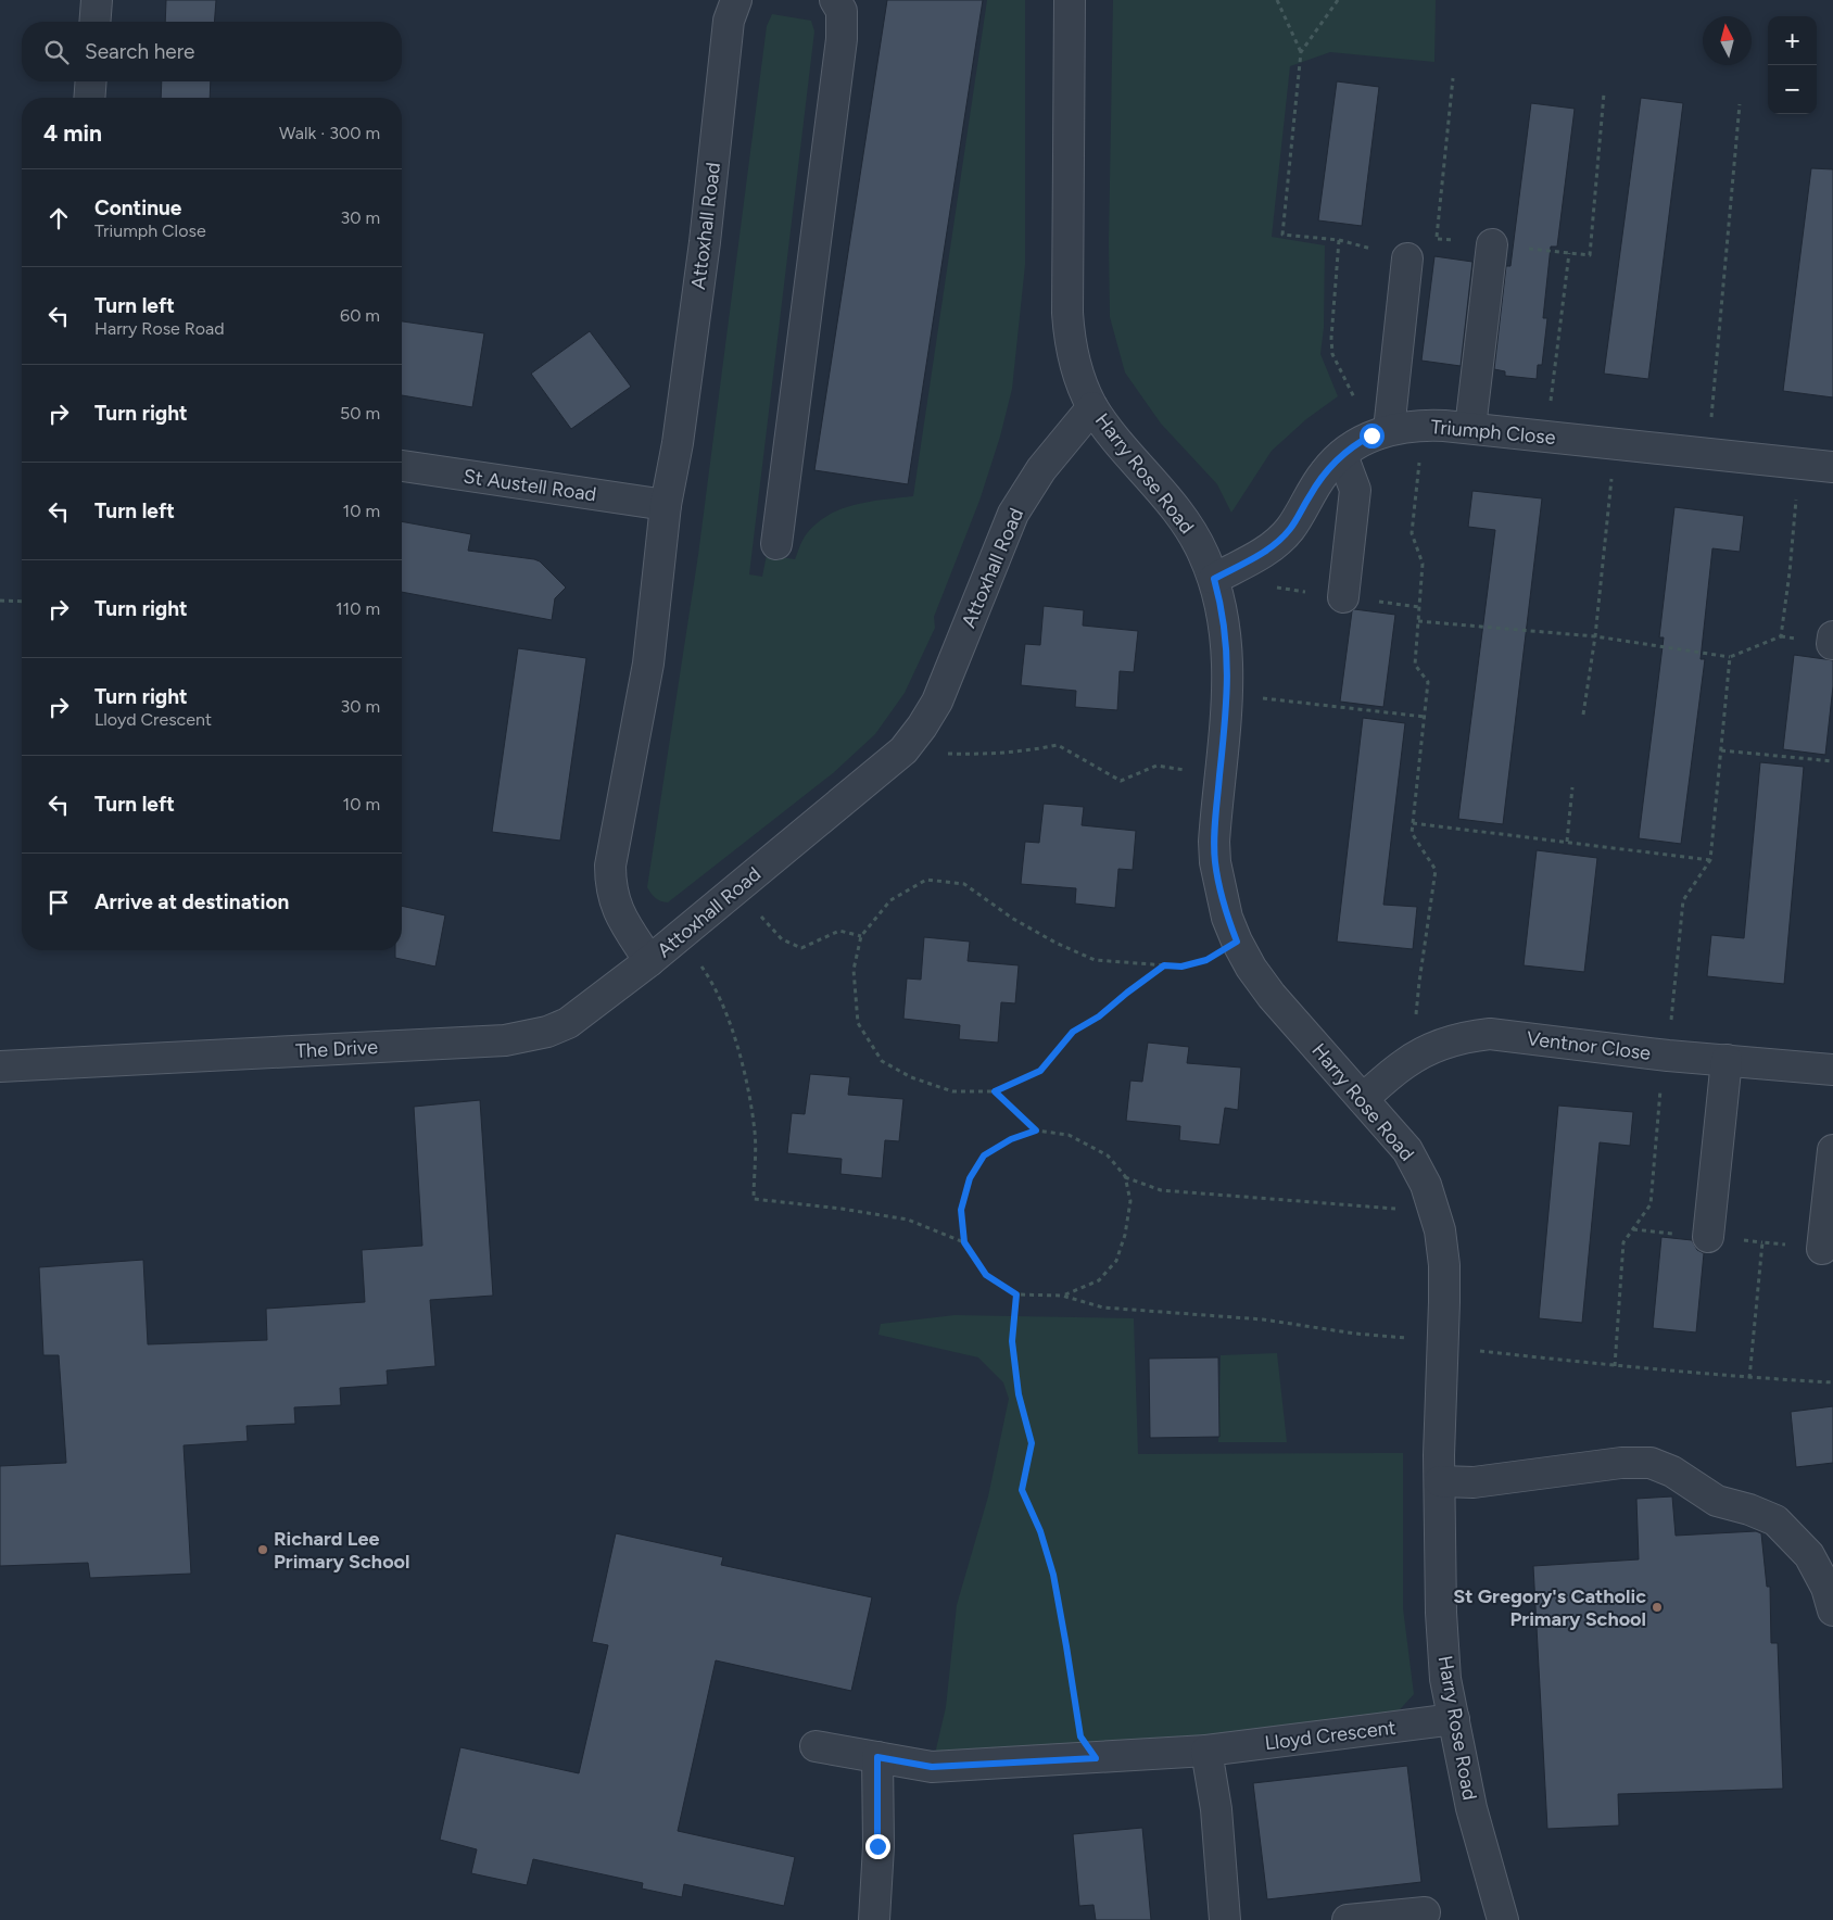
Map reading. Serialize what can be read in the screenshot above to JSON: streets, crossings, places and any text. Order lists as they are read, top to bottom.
{
  "streets": {
    "street": [
      "Attoxhall Road",
      "Triumph Close",
      "Harry Rose Road",
      "St Austell Road",
      "Ventnor Close",
      "The Drive",
      "Lloyd Crescent"
    ]
  },
  "crossings": [
    ["Attoxhall Road", "Harry Rose Road"],
    ["Attoxhall Road", "St Austell Road"],
    ["Attoxhall Road", "The Drive"],
    ["Triumph Close", "Harry Rose Road"],
    ["Harry Rose Road", "Ventnor Close"],
    ["Harry Rose Road", "Lloyd Crescent"]
  ],
  "places": ["Richard Lee Primary School", "St Gregory's Catholic Primary School"],
  "north": "top",
  "page": {
    "map_buttons": ["+", "−"],
    "search": "Search here",
    "heading": ["4 min", "Walk · 300 m"],
    "list": [
      ["Continue", "Triumph Close", "30 m"],
      ["Turn left", "Harry Rose Road", "60 m"],
      ["Turn right", "50 m"],
      ["Turn left", "10 m"],
      ["Turn right", "110 m"],
      ["Turn right", "Lloyd Crescent", "30 m"],
      ["Turn left", "10 m"],
      "Arrive at destination"
    ]
  }
}
